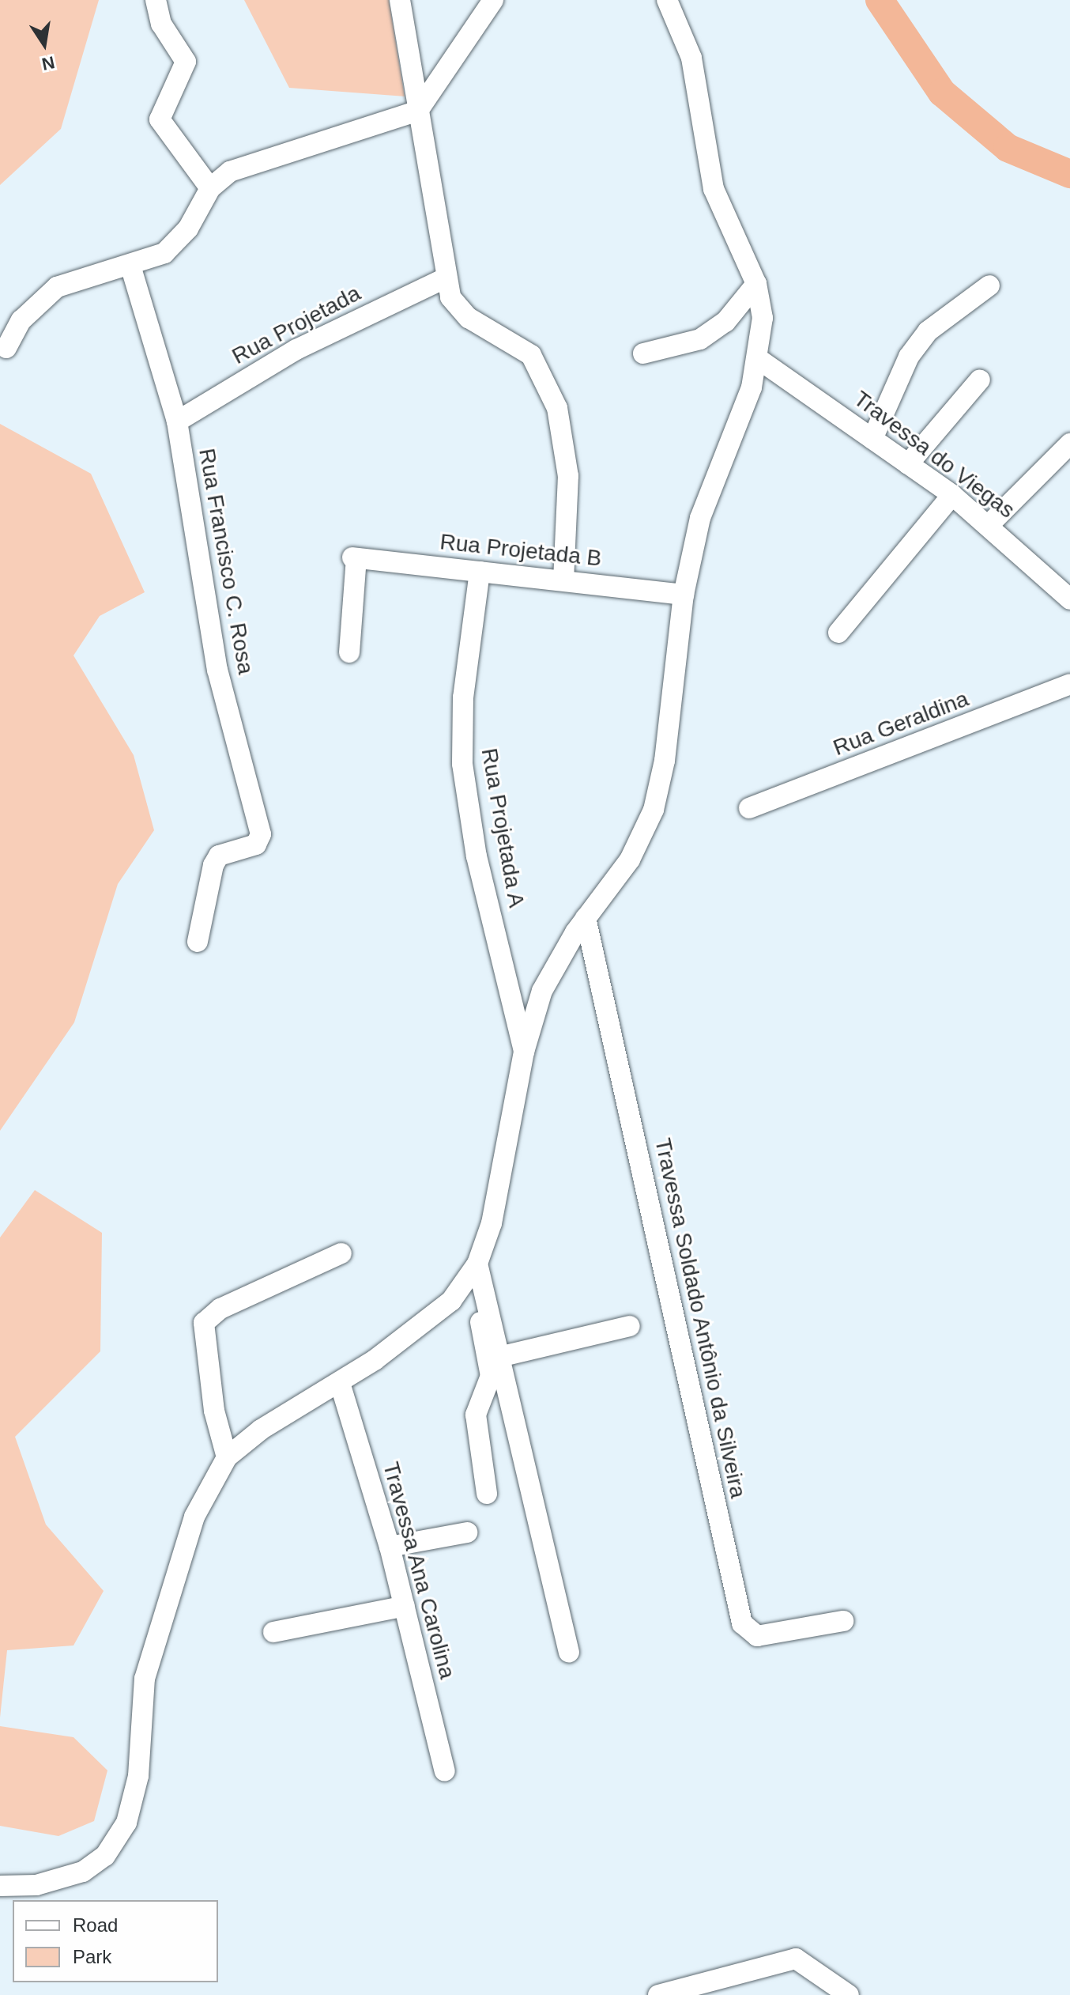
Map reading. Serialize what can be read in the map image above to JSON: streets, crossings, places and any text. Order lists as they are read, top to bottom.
{
  "streets": {
    "street": [
      "Rua Projetada",
      "Travessa do Viegas",
      "Rua Projetada B",
      "Rua Francisco C. Rosa",
      "Rua Geraldina",
      "Rua Projetada A",
      "Travessa Soldado Antônio da Silveira",
      "Travessa Ana Carolina"
    ]
  },
  "crossings": [
    ["Rua Projetada", "Rua Francisco C. Rosa"],
    ["Rua Projetada B", "Rua Projetada A"]
  ],
  "legend": ["Road", "Park"],
  "north": "bottom"
}
